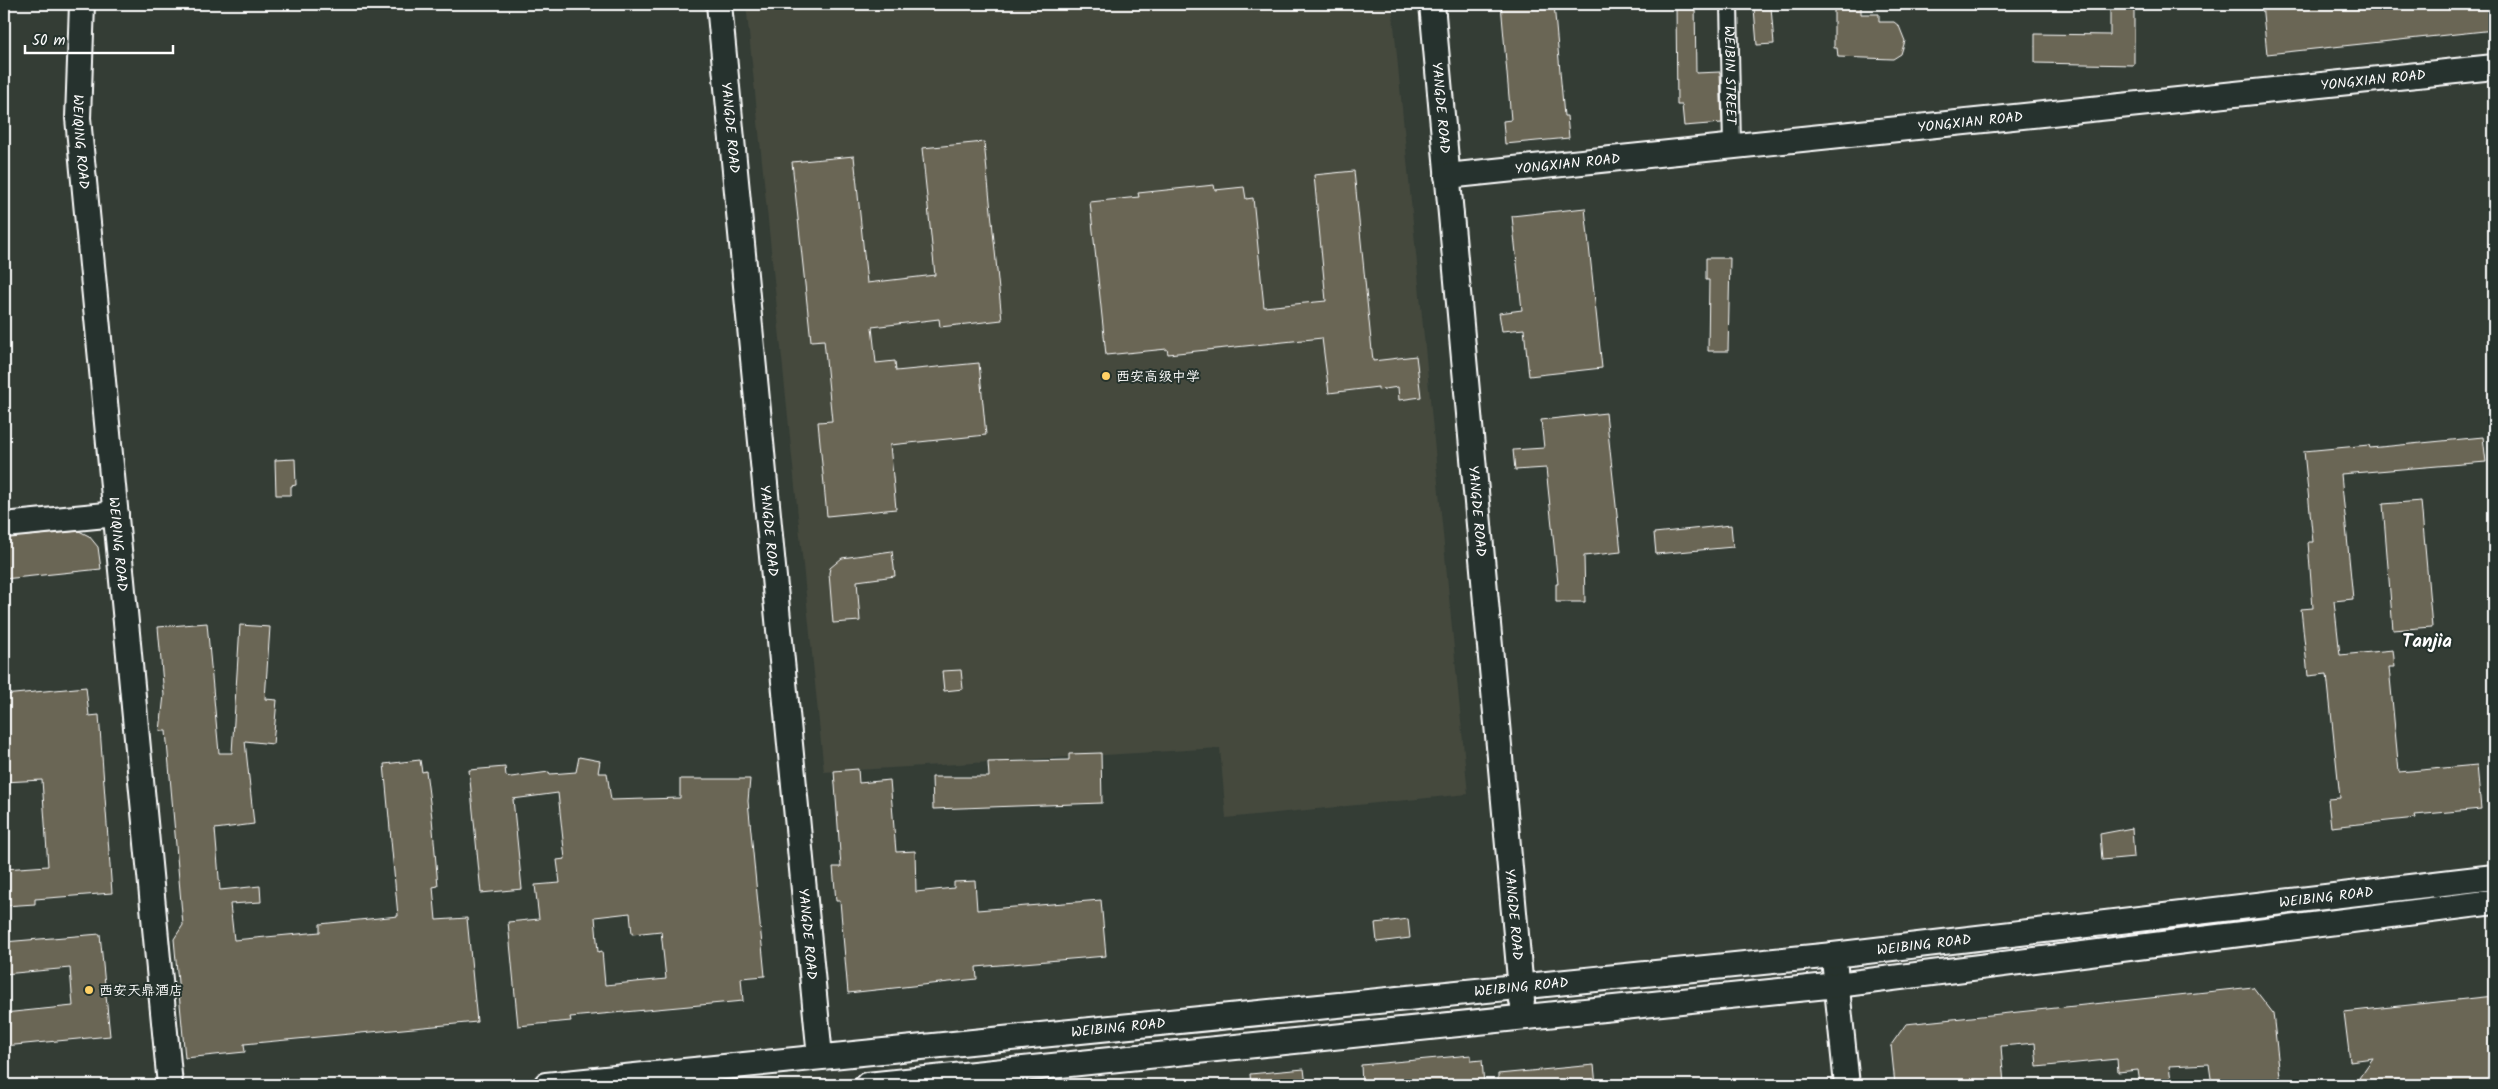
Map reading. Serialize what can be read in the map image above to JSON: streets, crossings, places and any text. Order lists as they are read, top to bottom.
{
  "streets": {
    "street": [
      "WEIBIN STREET",
      "YONGXIAN ROAD",
      "YANGDE ROAD",
      "WEIQING ROAD",
      "WEIBING ROAD"
    ]
  },
  "crossings": [
    ["WEIBIN STREET", "YONGXIAN ROAD"],
    ["YONGXIAN ROAD", "YANGDE ROAD"],
    ["YANGDE ROAD", "WEIBING ROAD"]
  ],
  "districts": ["Tanjia"],
  "places": ["西安高级中学", "西安天鼎酒店"],
  "scale_bar": "50 m"
}
